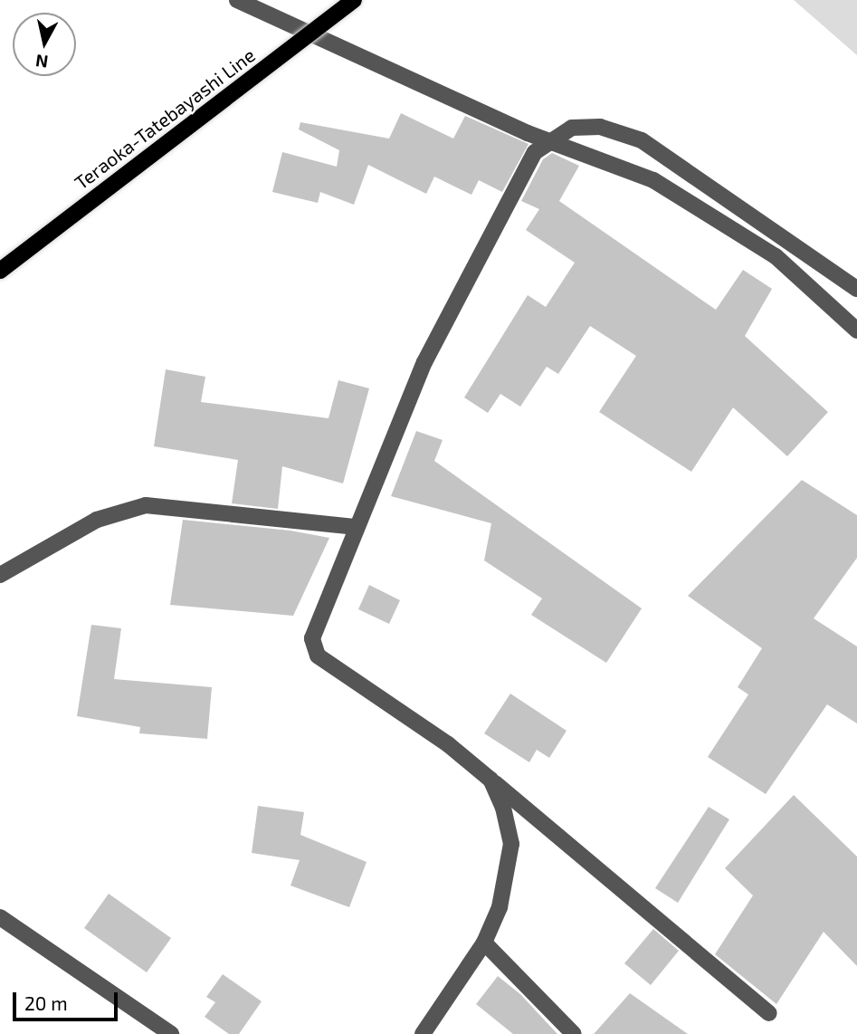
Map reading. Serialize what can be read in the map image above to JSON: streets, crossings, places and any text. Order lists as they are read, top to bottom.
{
  "streets": {
    "main road": ["Teraoka-Tatebayashi Line"]
  },
  "scale_bar": "20 m",
  "north": "bottom"
}
